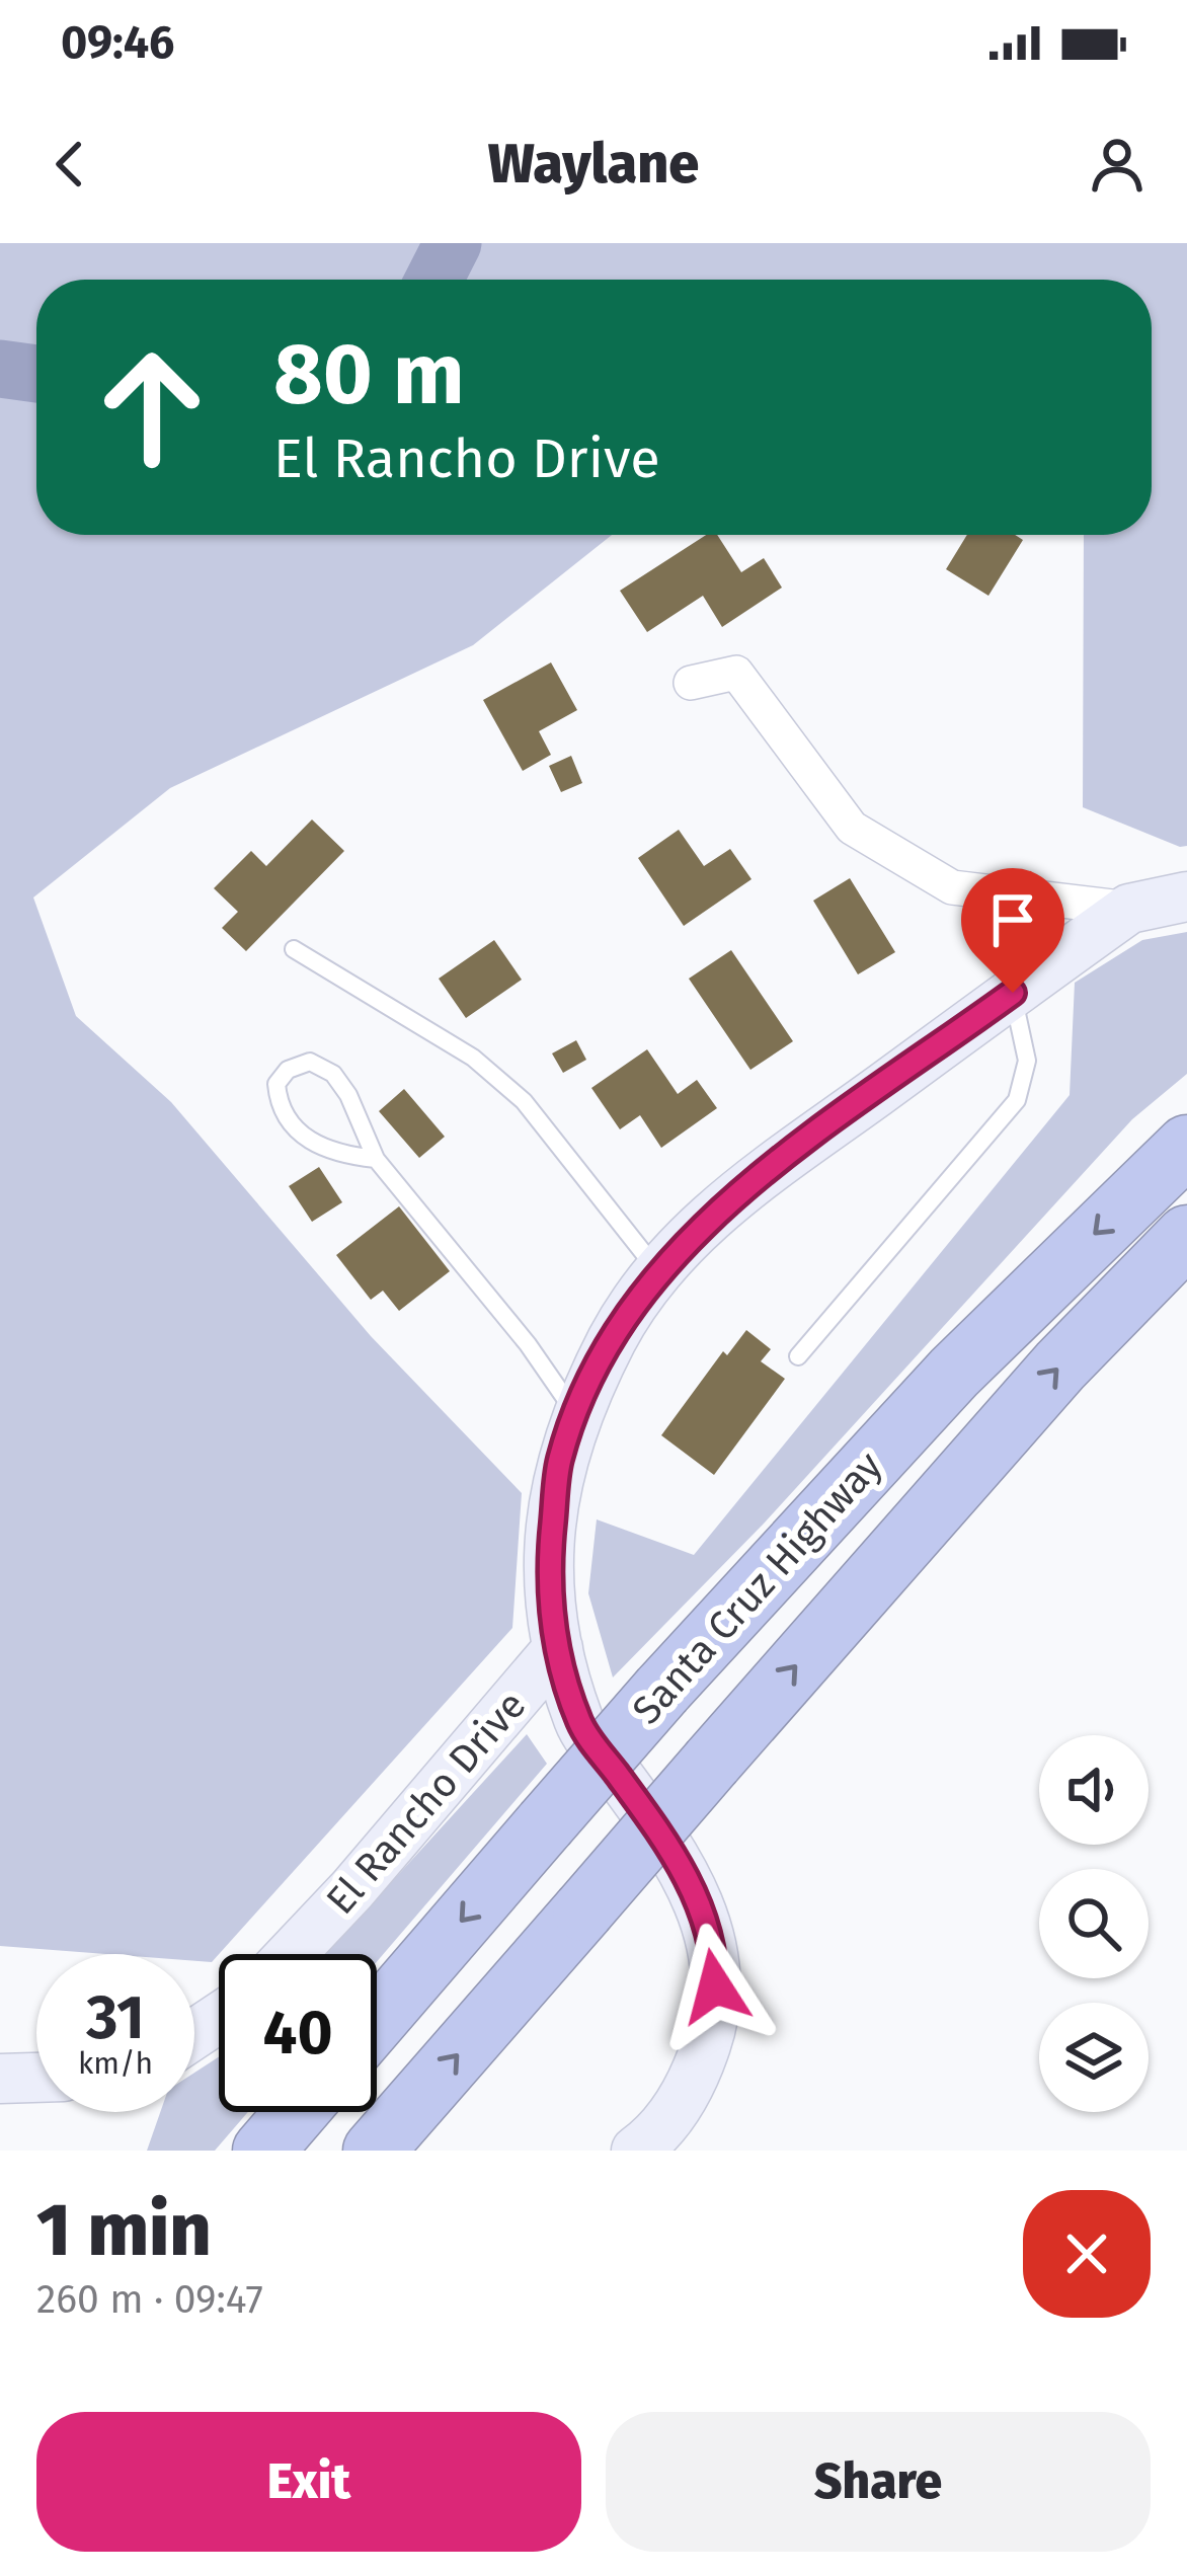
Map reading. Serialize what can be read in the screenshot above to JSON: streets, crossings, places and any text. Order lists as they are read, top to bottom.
{
  "streets": {
    "highway": ["Santa Cruz Highway"],
    "street": ["El Rancho Drive"]
  },
  "page": {
    "status": "09:46",
    "header": "Waylane",
    "turn": ["80 m", "El Rancho Drive"],
    "speed": "31 km/h",
    "limit": "40",
    "heading": ["1 min", "260 m · 09:47"],
    "buttons": ["Exit", "Share"]
  }
}
